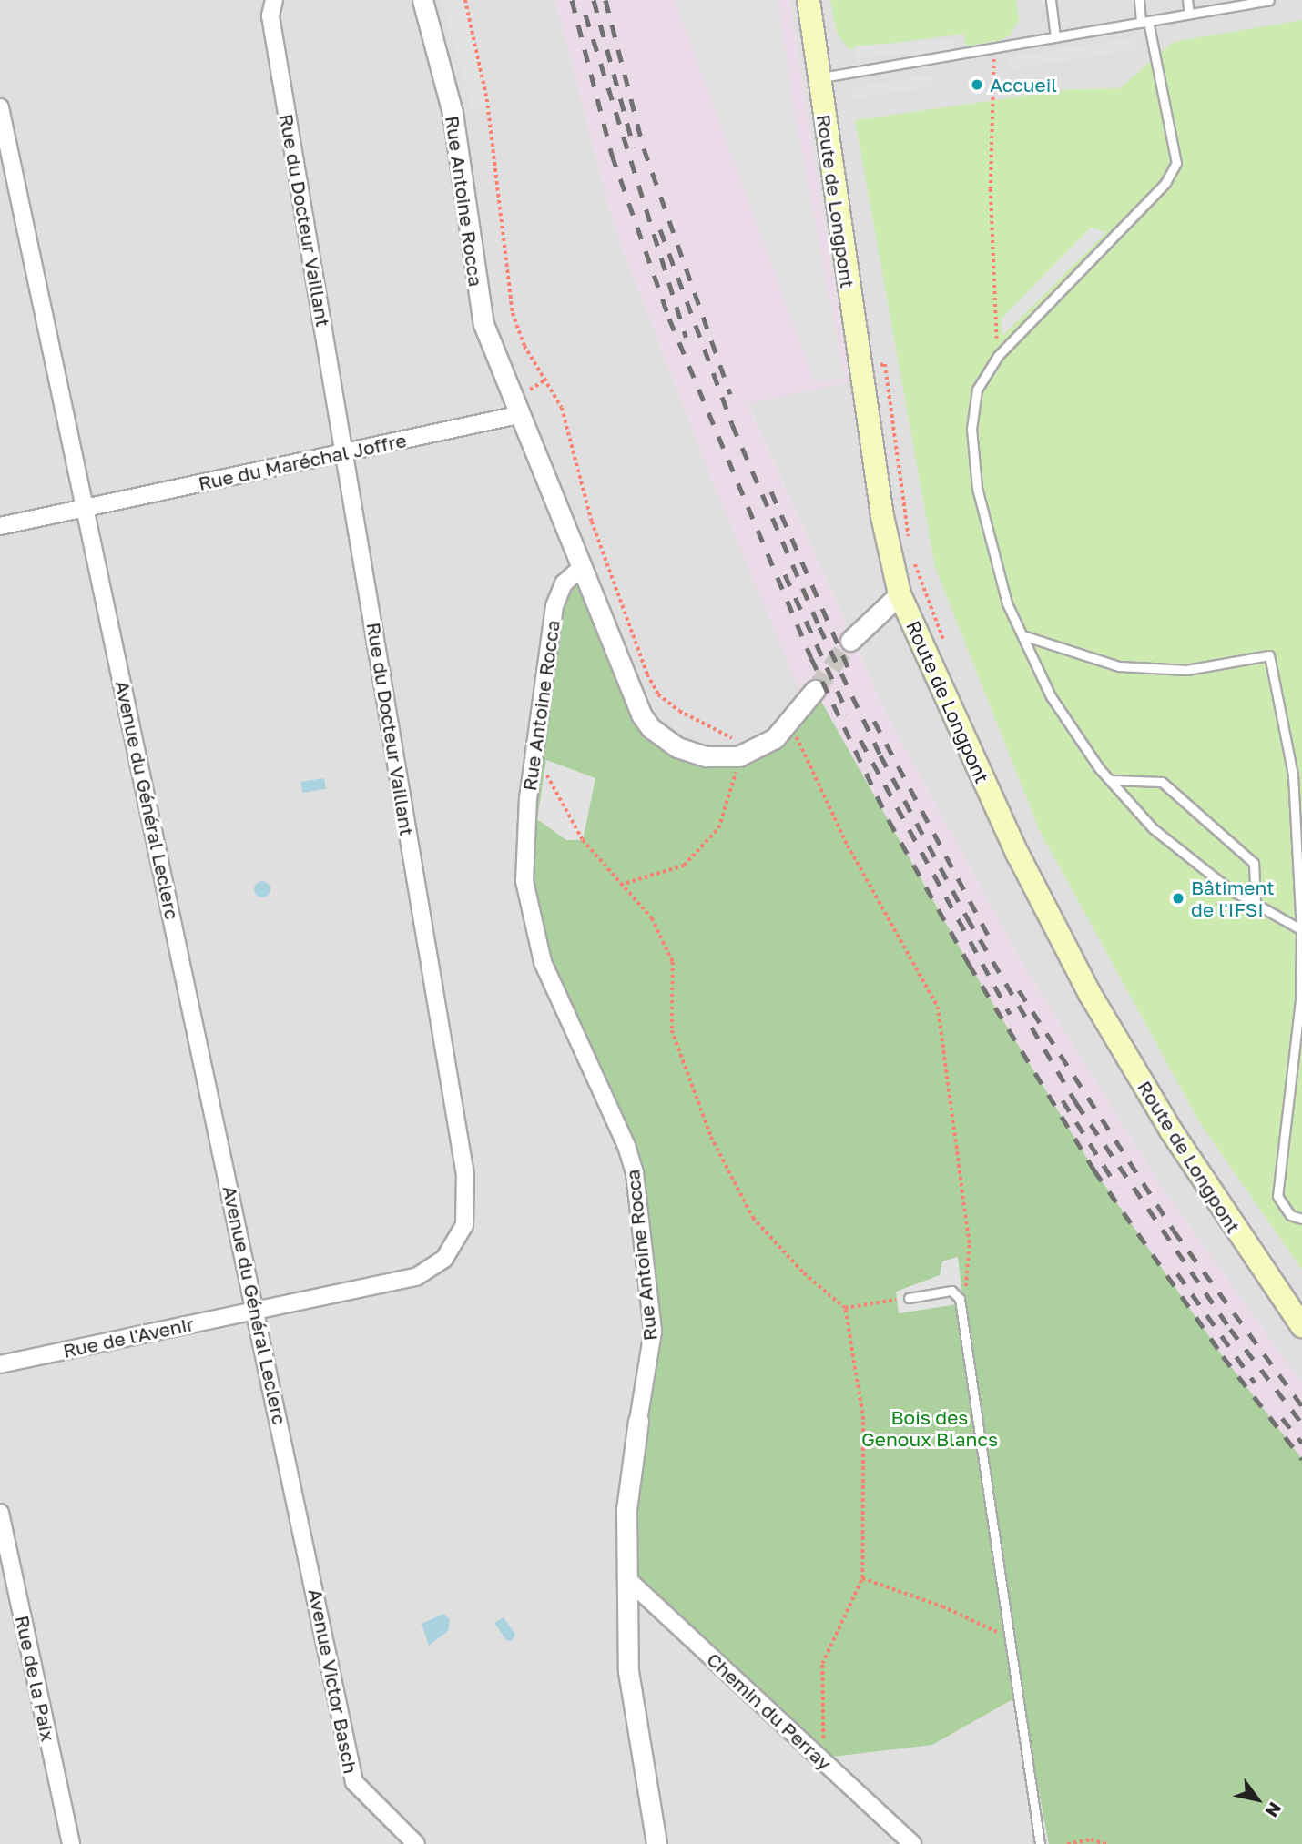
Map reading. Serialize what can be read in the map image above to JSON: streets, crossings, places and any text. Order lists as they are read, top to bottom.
{
  "streets": {
    "main road": ["Route de Longpont"],
    "street": [
      "Rue Antoine Rocca",
      "Rue du Docteur Vaillant",
      "Rue du Maréchal Joffre",
      "Avenue du Général Leclerc",
      "Rue de l'Avenir",
      "Rue de la Paix",
      "Avenue Victor Basch",
      "Chemin du Perray"
    ]
  },
  "crossings": [
    ["Rue Antoine Rocca", "Rue du Maréchal Joffre"],
    ["Rue du Docteur Vaillant", "Rue du Maréchal Joffre"],
    ["Rue du Docteur Vaillant", "Avenue du Général Leclerc"],
    ["Rue du Docteur Vaillant", "Rue de l'Avenir"],
    ["Rue du Maréchal Joffre", "Avenue du Général Leclerc"],
    ["Avenue du Général Leclerc", "Rue de l'Avenir"],
    ["Avenue du Général Leclerc", "Avenue Victor Basch"]
  ],
  "parks": ["Bois des Genoux Blancs"],
  "places": ["Accueil", "Bâtiment de l'IFSI"],
  "north": "bottom right"
}
